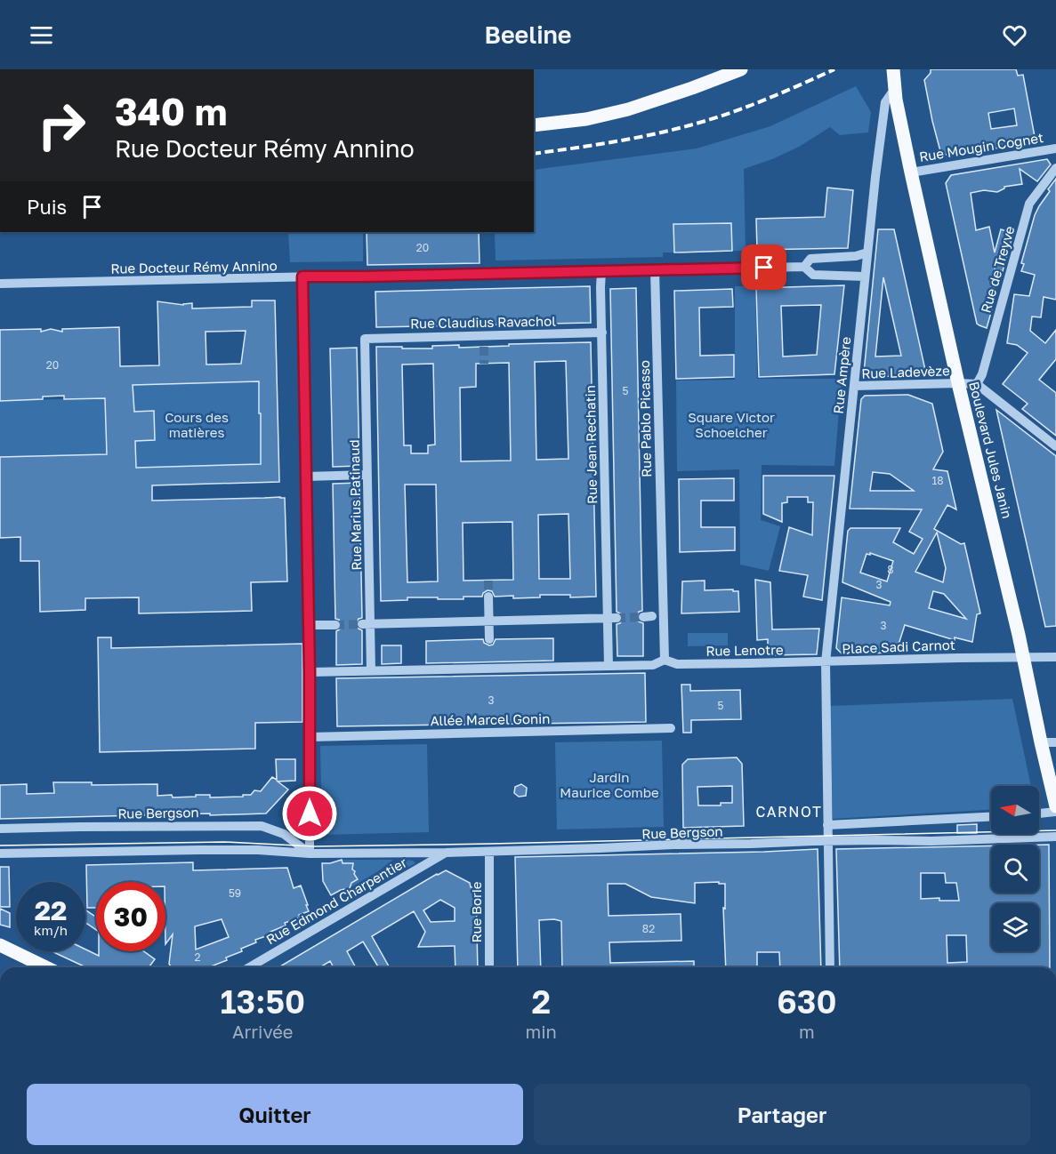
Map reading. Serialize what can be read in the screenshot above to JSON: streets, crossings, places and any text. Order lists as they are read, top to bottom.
{
  "streets": {
    "main road": ["Boulevard Jules Janin"],
    "street": [
      "Rue Mougin Cognet",
      "Rue Docteur Rémy Annino",
      "Rue de Treyve",
      "Rue Claudius Ravachol",
      "Rue Ladevèze",
      "Rue Ampère",
      "Rue Pablo Picasso",
      "Rue Jean Rechatin",
      "Rue Marius Patinaud",
      "Place Sadi Carnot",
      "Rue Lenotre",
      "Allée Marcel Gonin",
      "Rue Bergson",
      "Rue Edmond Charpentier",
      "Rue Borie"
    ]
  },
  "crossings": [
    ["Rue Mougin Cognet", "Boulevard Jules Janin"],
    ["Rue Docteur Rémy Annino", "Rue Ampère"],
    ["Rue Docteur Rémy Annino", "Rue Pablo Picasso"],
    ["Rue Docteur Rémy Annino", "Rue Jean Rechatin"],
    ["Rue de Treyve", "Rue Ladevèze"],
    ["Rue Claudius Ravachol", "Rue Jean Rechatin"],
    ["Rue Claudius Ravachol", "Rue Marius Patinaud"],
    ["Rue Ladevèze", "Rue Ampère"],
    ["Rue Ladevèze", "Boulevard Jules Janin"],
    ["Rue Ampère", "Boulevard Jules Janin"],
    ["Rue Ampère", "Place Sadi Carnot"],
    ["Rue Ampère", "Rue Lenotre"],
    ["Rue Pablo Picasso", "Rue Lenotre"],
    ["Boulevard Jules Janin", "Place Sadi Carnot"],
    ["Place Sadi Carnot", "Rue Lenotre"],
    ["Place Sadi Carnot", "Rue Bergson"],
    ["Rue Bergson", "Rue Edmond Charpentier"],
    ["Rue Bergson", "Rue Borie"]
  ],
  "districts": ["CARNOT"],
  "parks": ["Cours des matières", "Square Victor Schoelcher", "Jardin Maurice Combe"],
  "house_numbers": [
    "20",
    "20",
    "5",
    "18",
    "8",
    "3",
    "3",
    "3",
    "5",
    "59",
    "82",
    "2"
  ],
  "north": "left",
  "page": {
    "header": "Beeline",
    "turn": ["340 m", "Rue Docteur Rémy Annino"],
    "then": "Puis",
    "speed": "22 km/h",
    "limit": "30",
    "eta": [
      "13:50",
      "Arrivée",
      "2",
      "min",
      "630",
      "m"
    ],
    "buttons": ["Quitter", "Partager"]
  }
}
